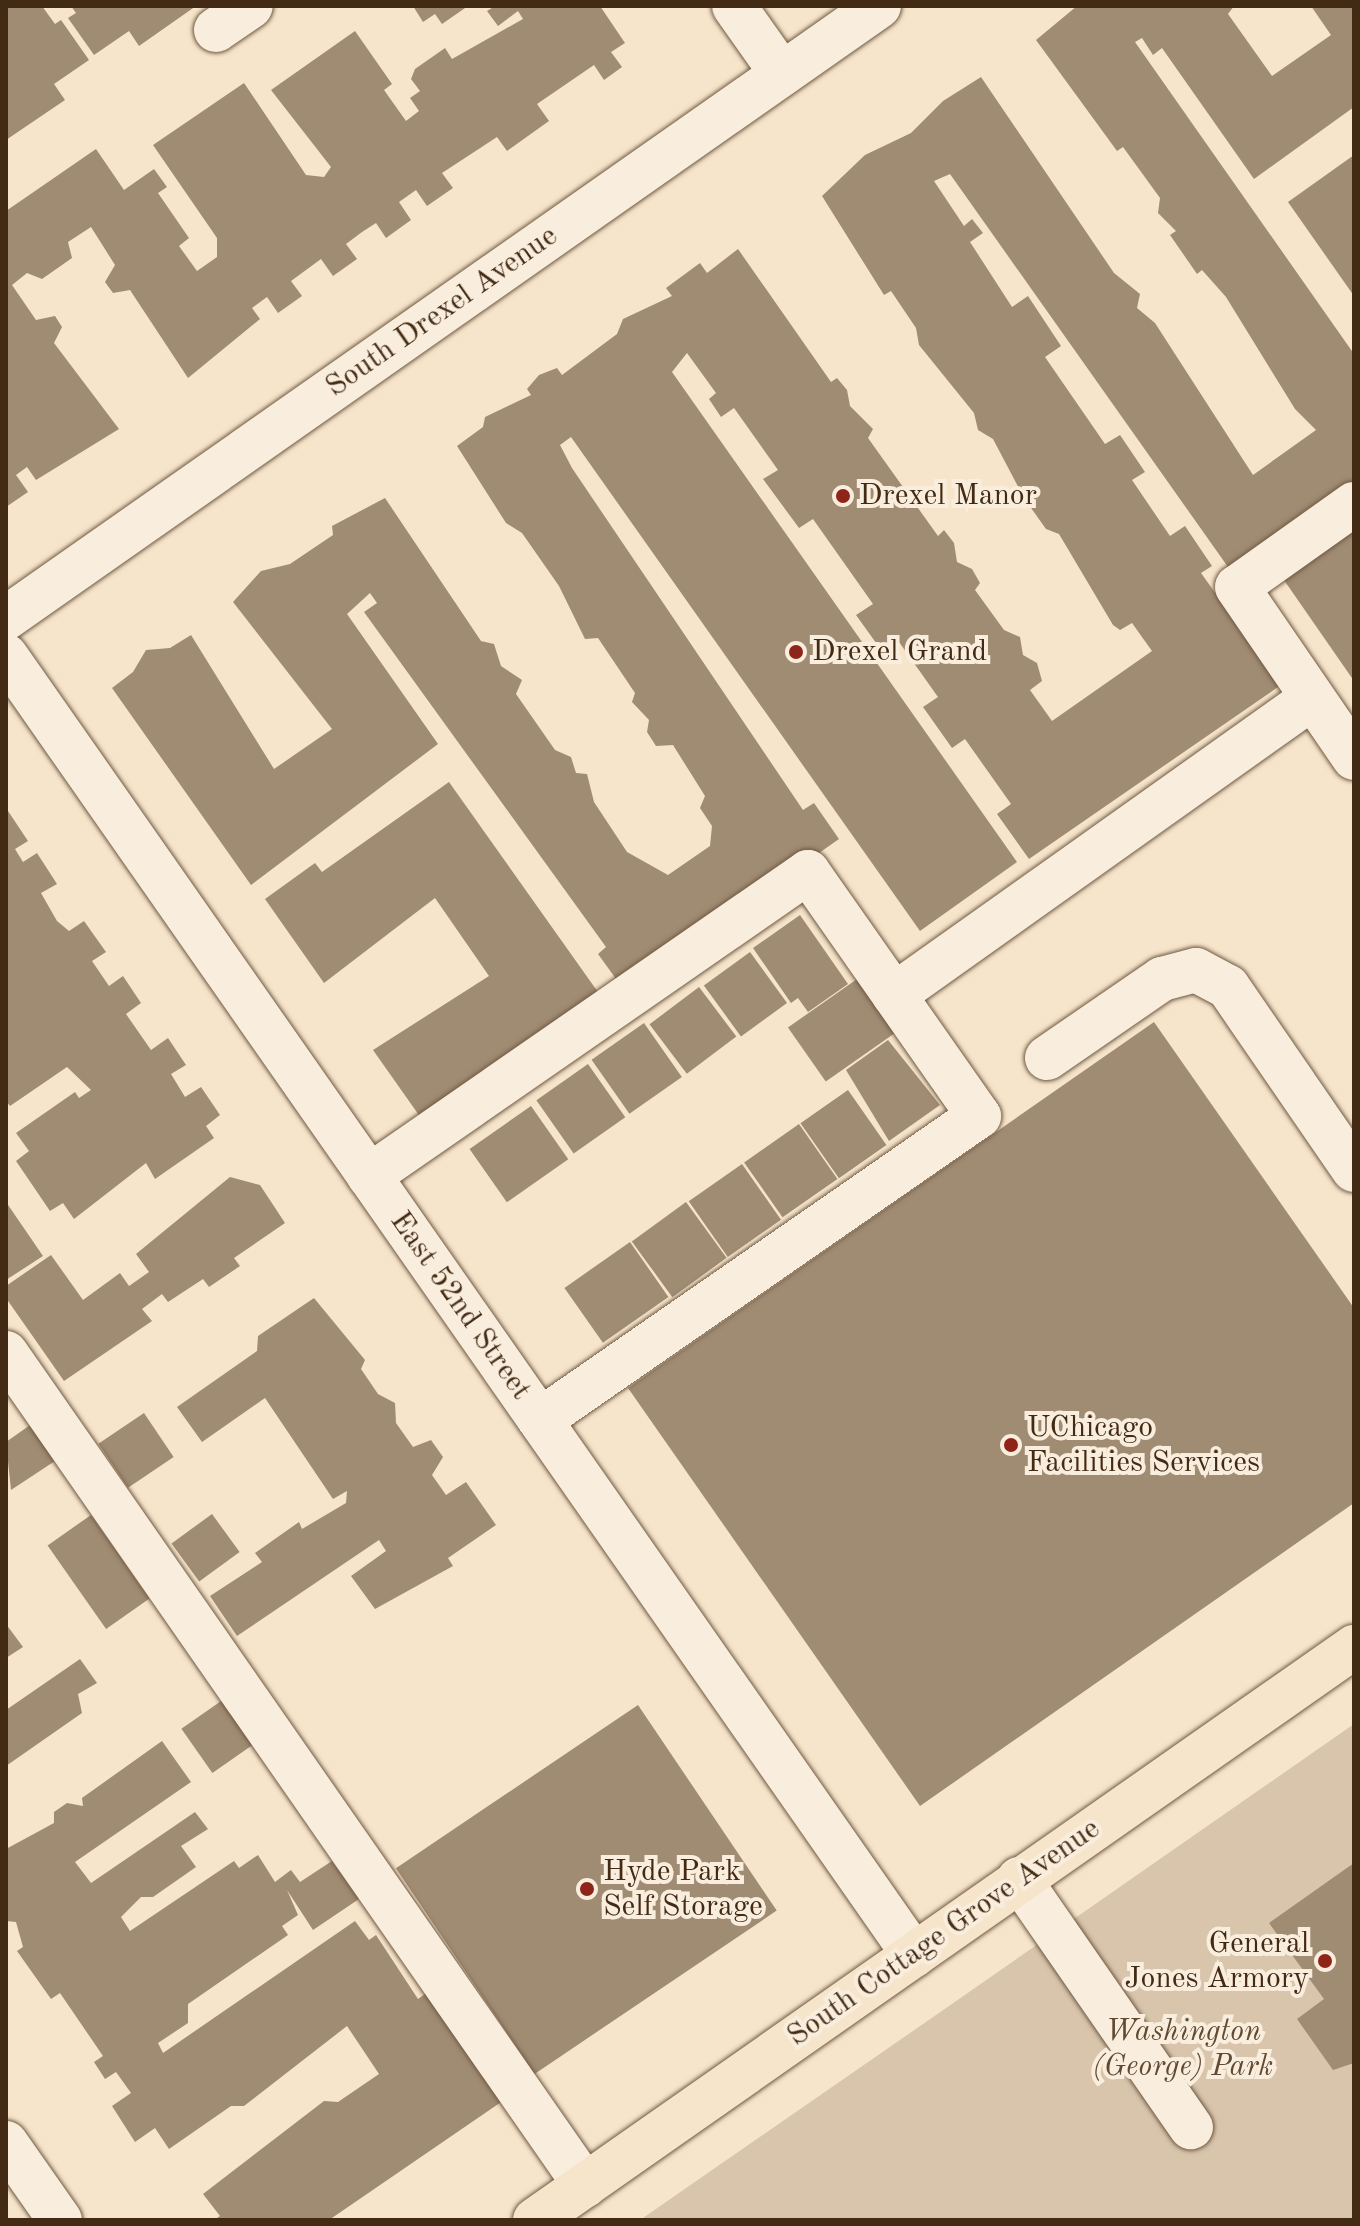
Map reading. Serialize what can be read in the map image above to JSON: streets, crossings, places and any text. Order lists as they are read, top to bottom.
{
  "streets": {
    "main road": ["South Cottage Grove Avenue"],
    "street": ["South Drexel Avenue", "East 52nd Street"]
  },
  "crossings": [
    ["East 52nd Street", "South Cottage Grove Avenue"]
  ],
  "parks": ["Washington (George) Park"],
  "places": [
    "Drexel Manor",
    "Drexel Grand",
    "UChicago Facilities Services",
    "Hyde Park Self Storage",
    "General Jones Armory"
  ]
}
